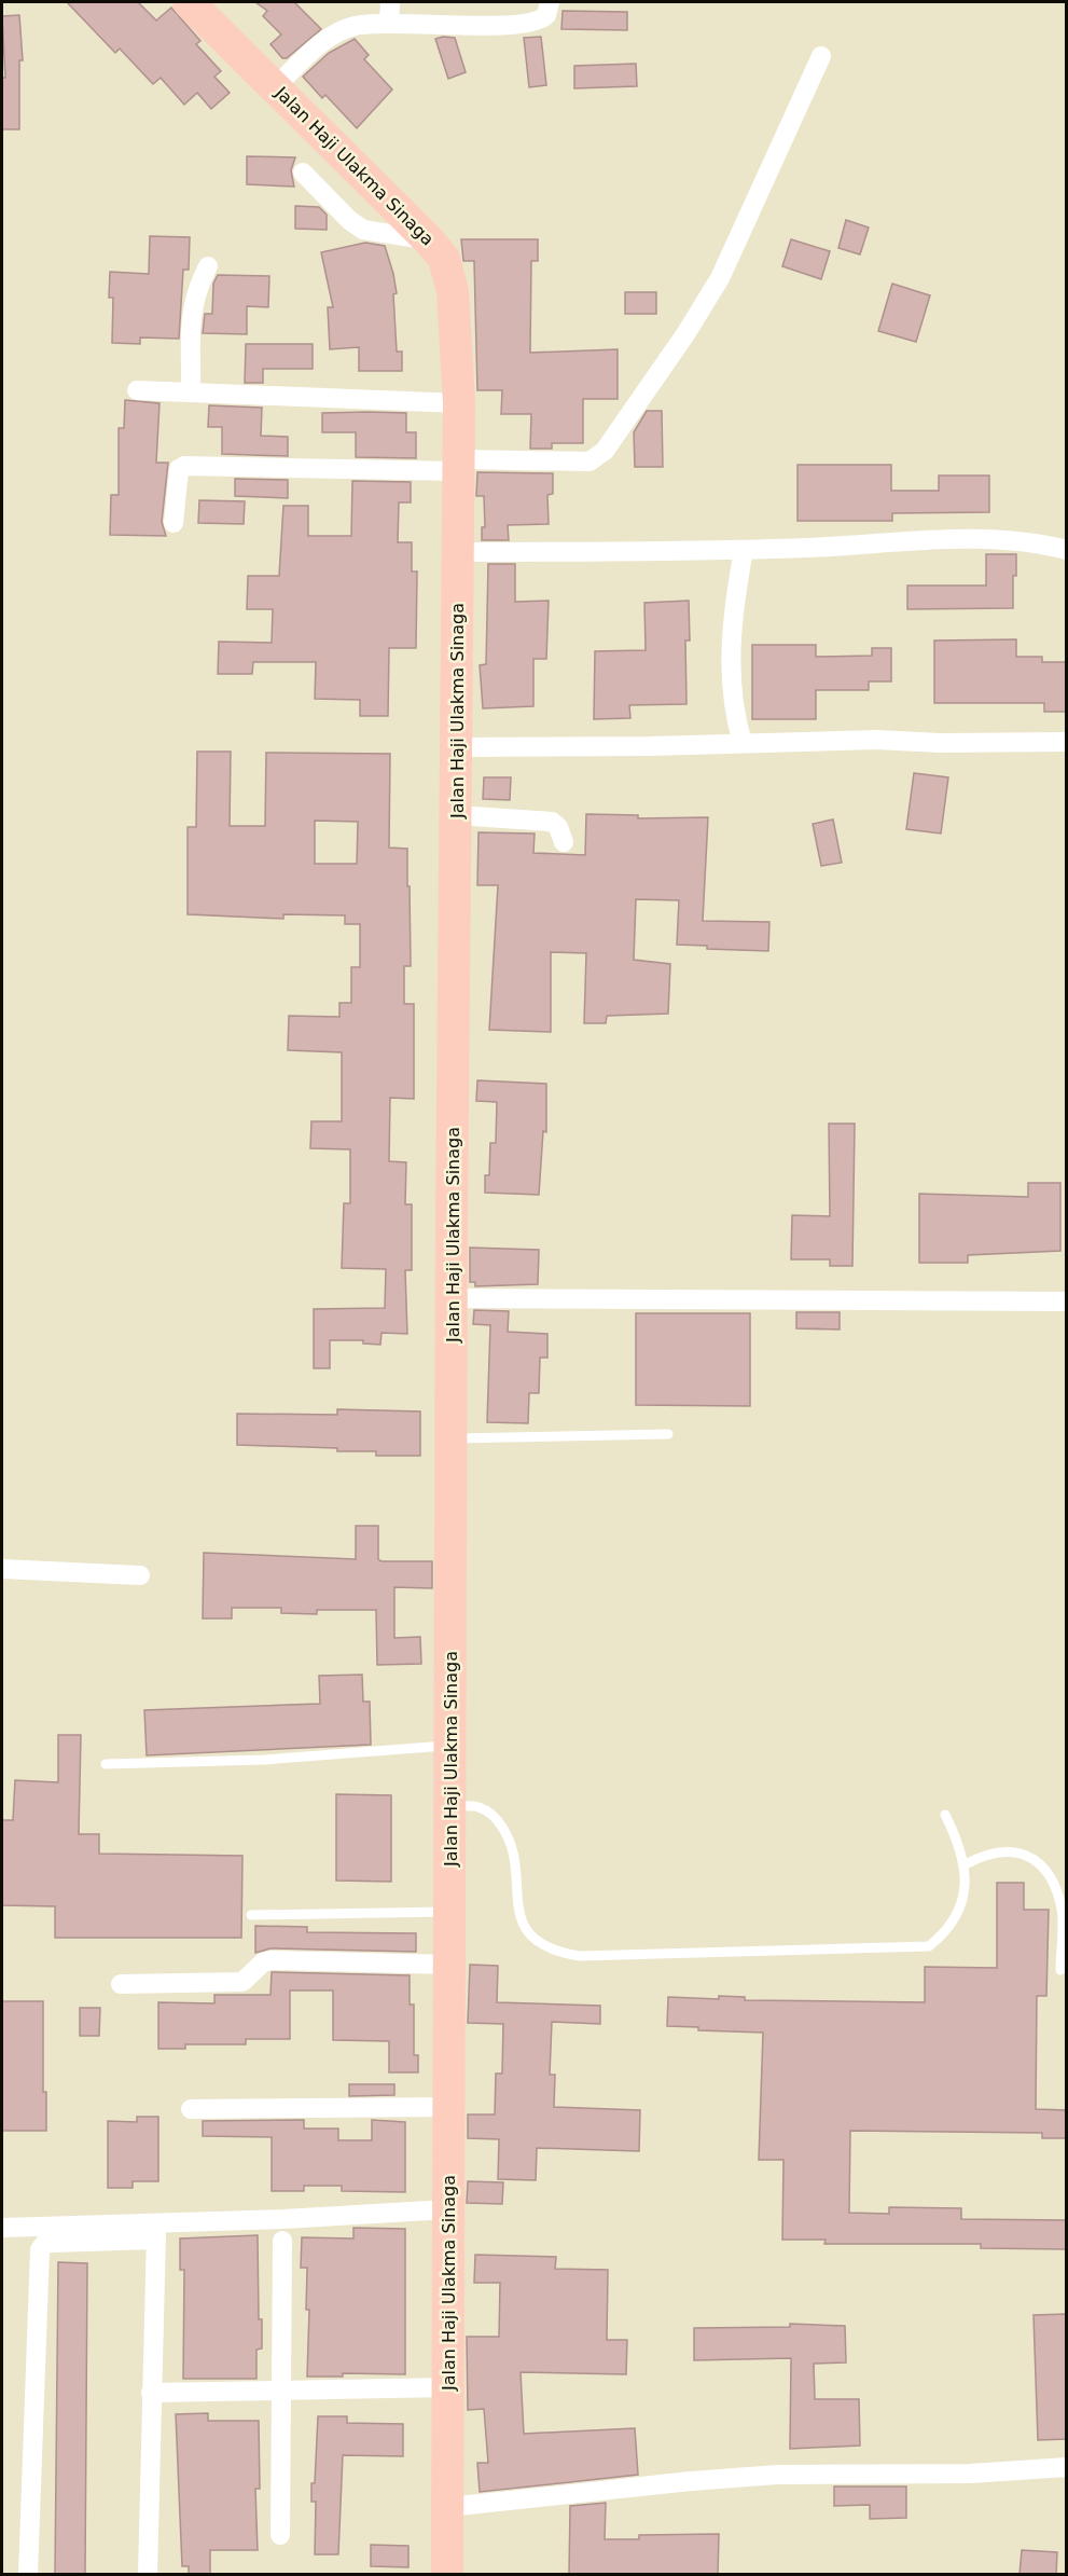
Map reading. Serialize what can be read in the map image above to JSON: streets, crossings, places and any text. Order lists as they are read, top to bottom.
{
  "streets": {
    "main road": ["Jalan Haji Ulakma Sinaga"]
  }
}
